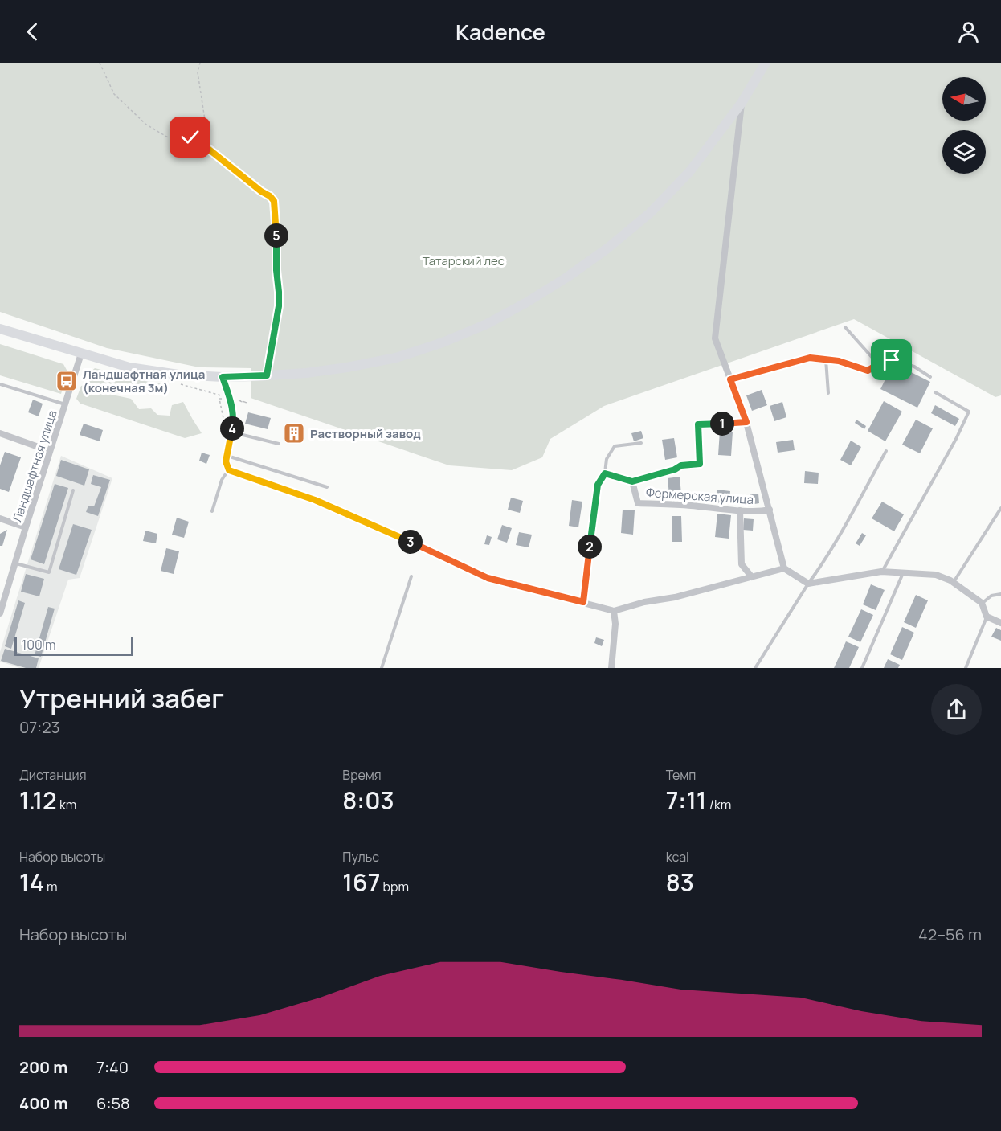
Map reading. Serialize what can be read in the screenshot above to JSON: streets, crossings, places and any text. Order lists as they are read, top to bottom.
{
  "streets": {
    "street": ["Ландшафтная улица", "Фермерская улица"]
  },
  "parks": ["Татарский лес"],
  "places": {
    "bus stop": ["Ландшафтная улица (конечная 3м)"],
    "building": ["Растворный завод"]
  },
  "scale_bar": "100 m",
  "north": "left",
  "page": {
    "header": "Kadence",
    "pins": [
      "5",
      "1",
      "4",
      "3",
      "2"
    ],
    "scale": "100 m",
    "heading": ["Утренний забег", "07:23"],
    "stats": [
      ["Дистанция", "1.12 km"],
      ["Время", "8:03"],
      ["Темп", "7:11 /km"],
      ["Набор высоты", "14 m"],
      ["Пульс", "167 bpm"],
      ["kcal", "83"]
    ],
    "chart": ["Набор высоты", "42–56 m"],
    "list": [
      {
        "name": "200 m",
        "note": "7:40"
      },
      {
        "name": "400 m",
        "note": "6:58"
      }
    ]
  }
}
